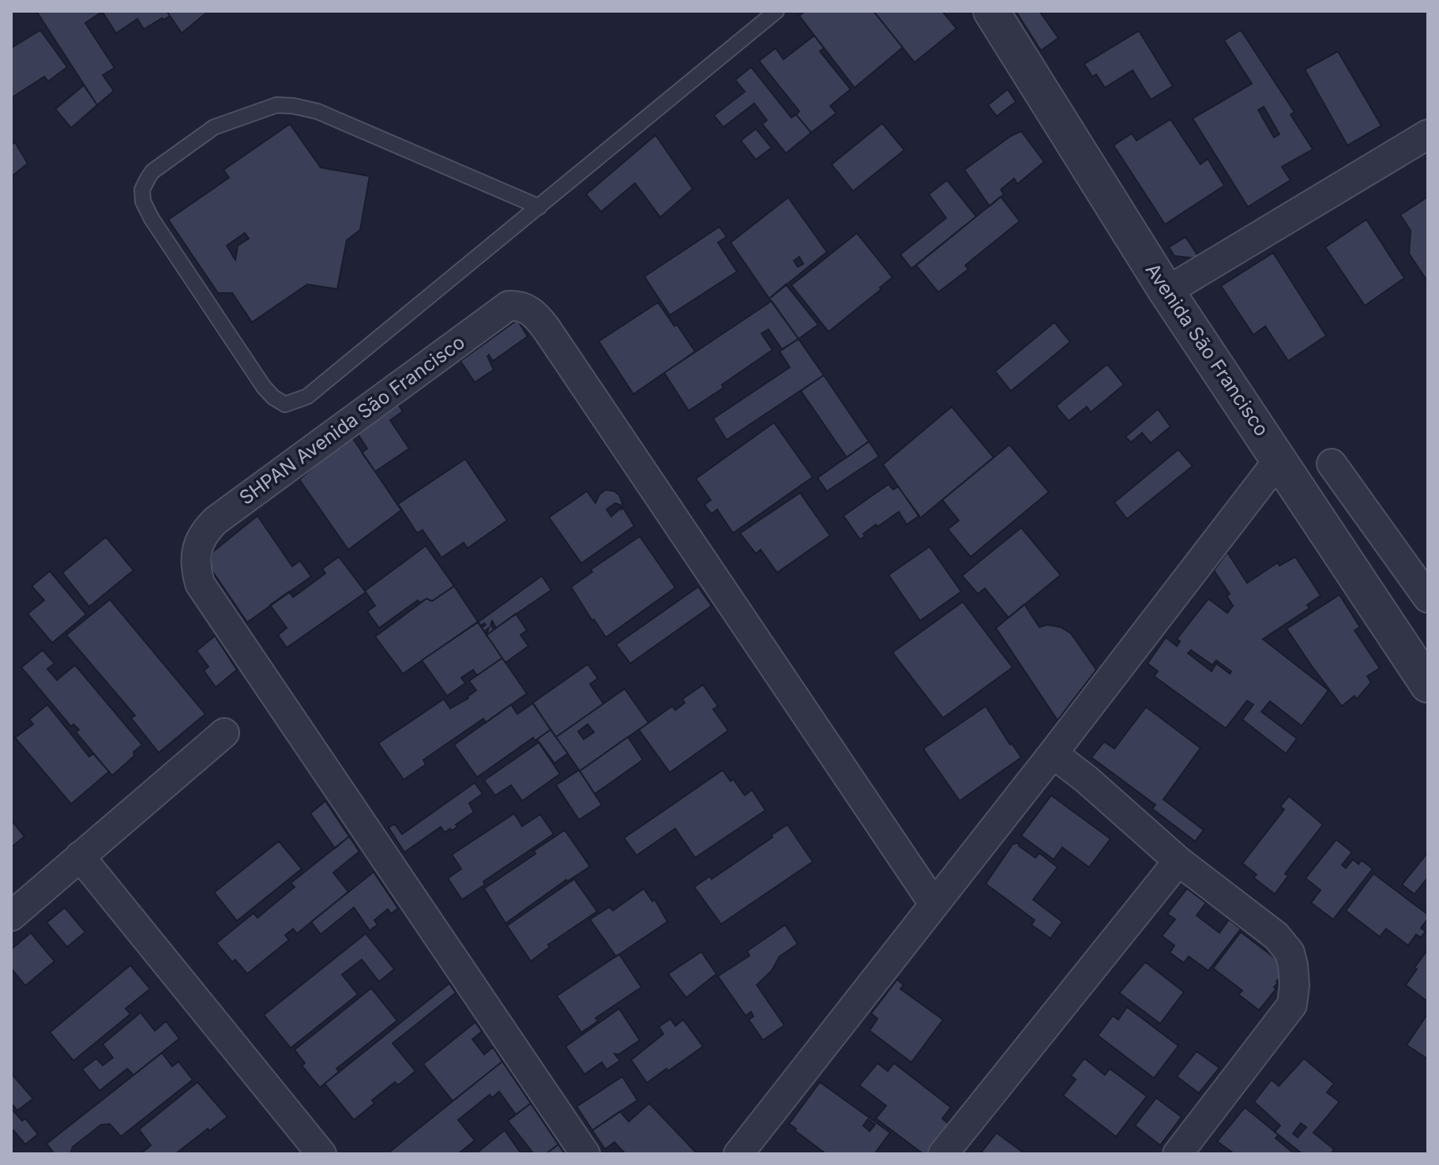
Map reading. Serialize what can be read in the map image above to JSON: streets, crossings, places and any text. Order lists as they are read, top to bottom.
{
  "streets": {
    "street": ["Avenida São Francisco", "SHPAN Avenida São Francisco"]
  }
}
